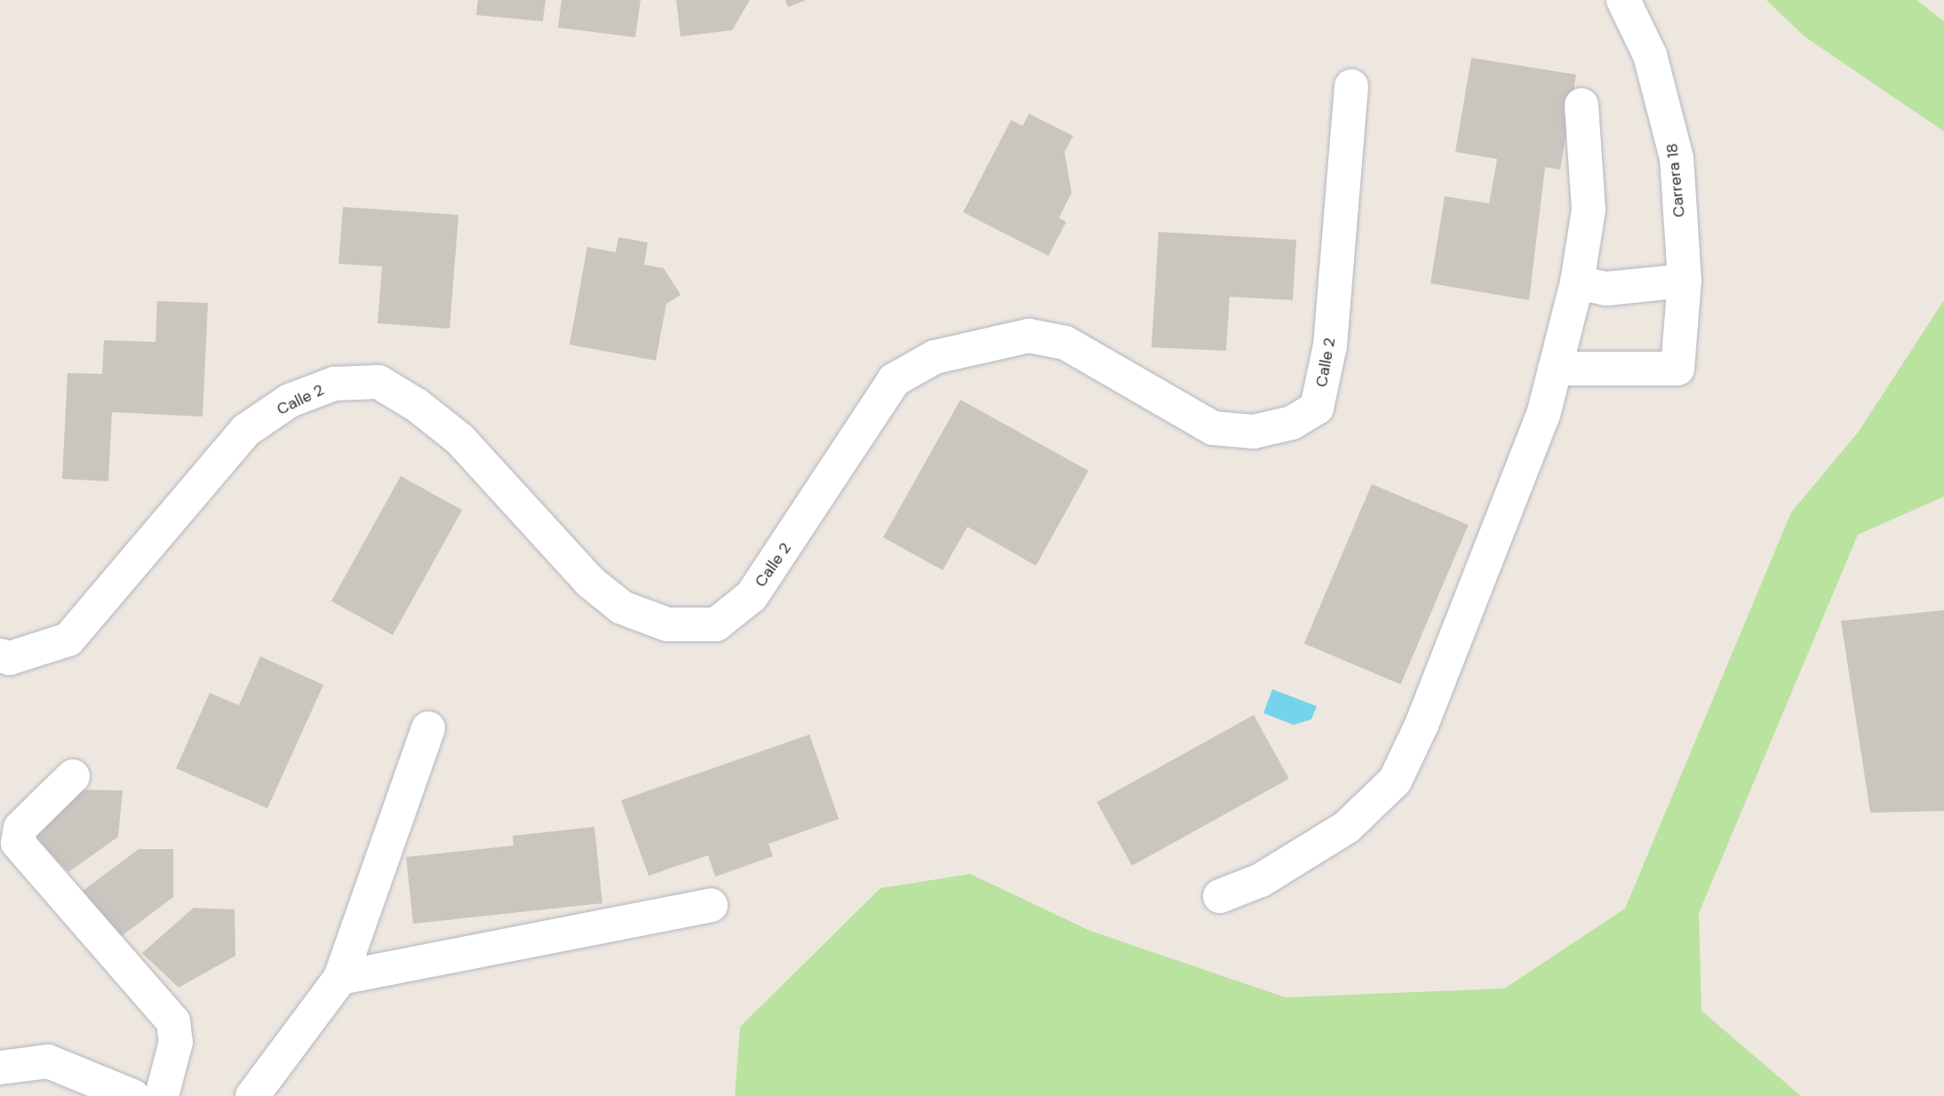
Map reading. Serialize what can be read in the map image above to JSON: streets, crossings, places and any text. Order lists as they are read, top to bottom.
{
  "streets": {
    "street": ["Carrera 18", "Calle 2"]
  }
}
